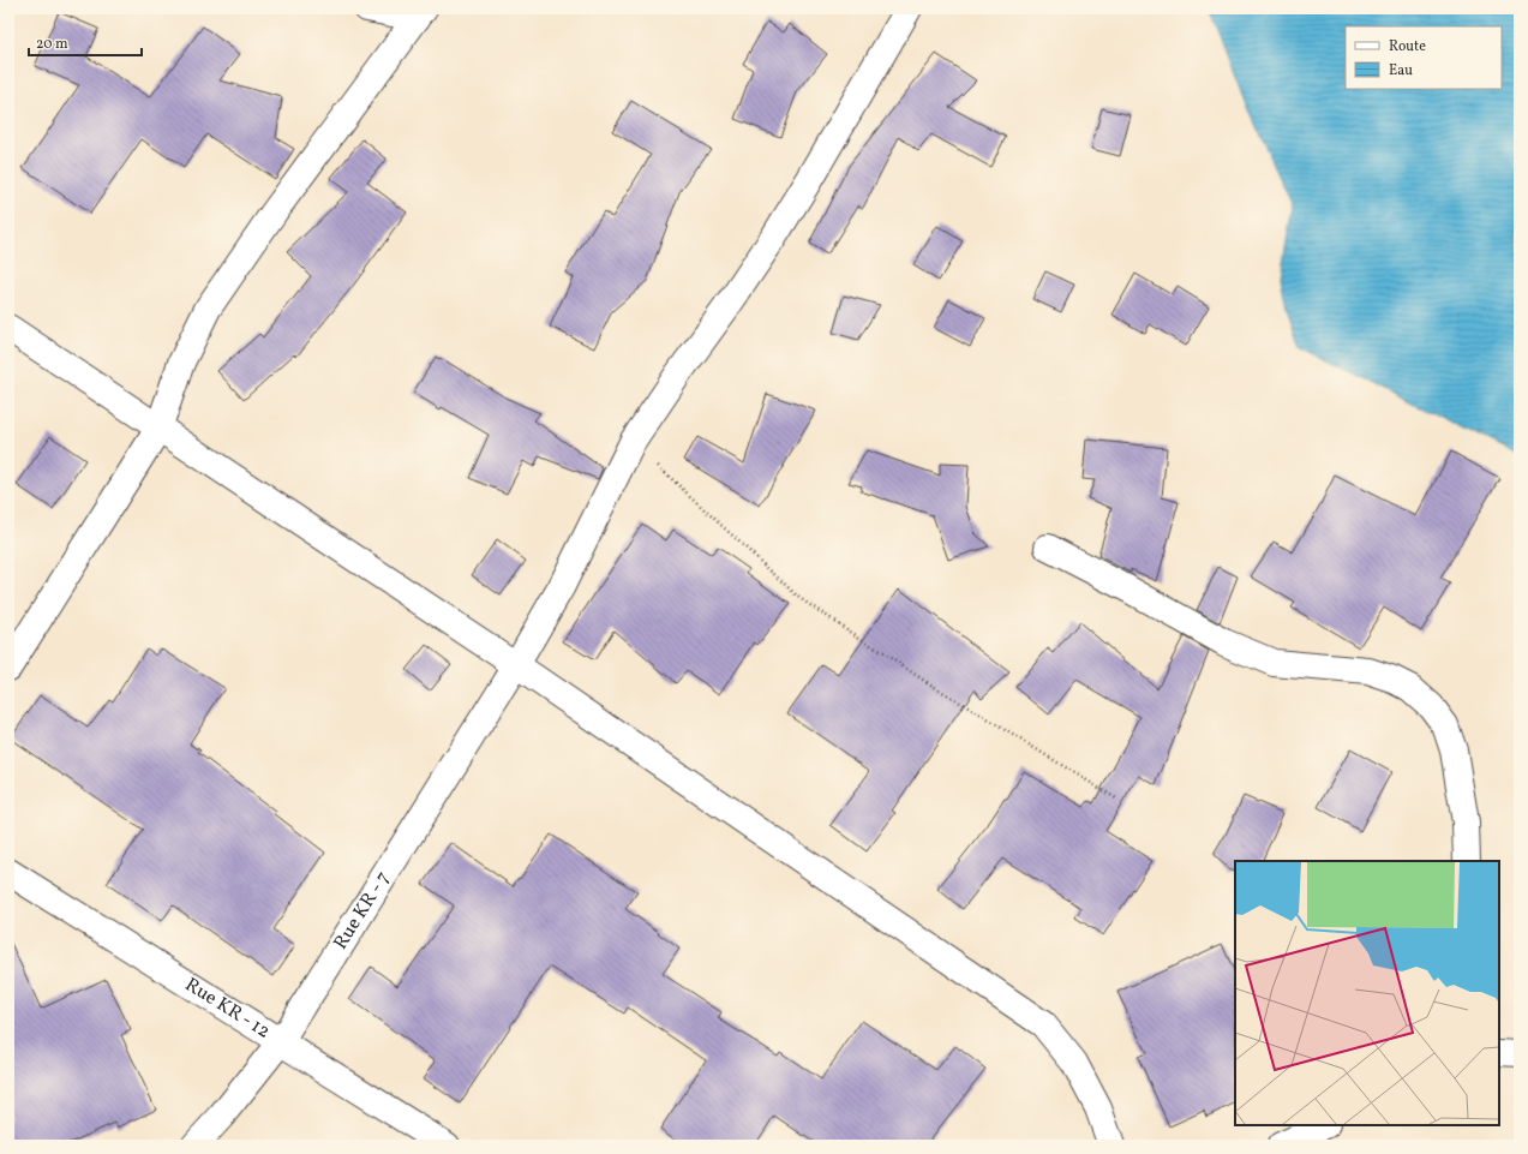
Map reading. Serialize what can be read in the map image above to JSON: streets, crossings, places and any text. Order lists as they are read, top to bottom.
{
  "streets": {
    "street": ["Rue KR - 7", "Rue KR - 12"]
  },
  "crossings": [
    ["Rue KR - 7", "Rue KR - 12"]
  ],
  "legend": ["Route", "Eau"],
  "scale_bar": "20 m"
}
